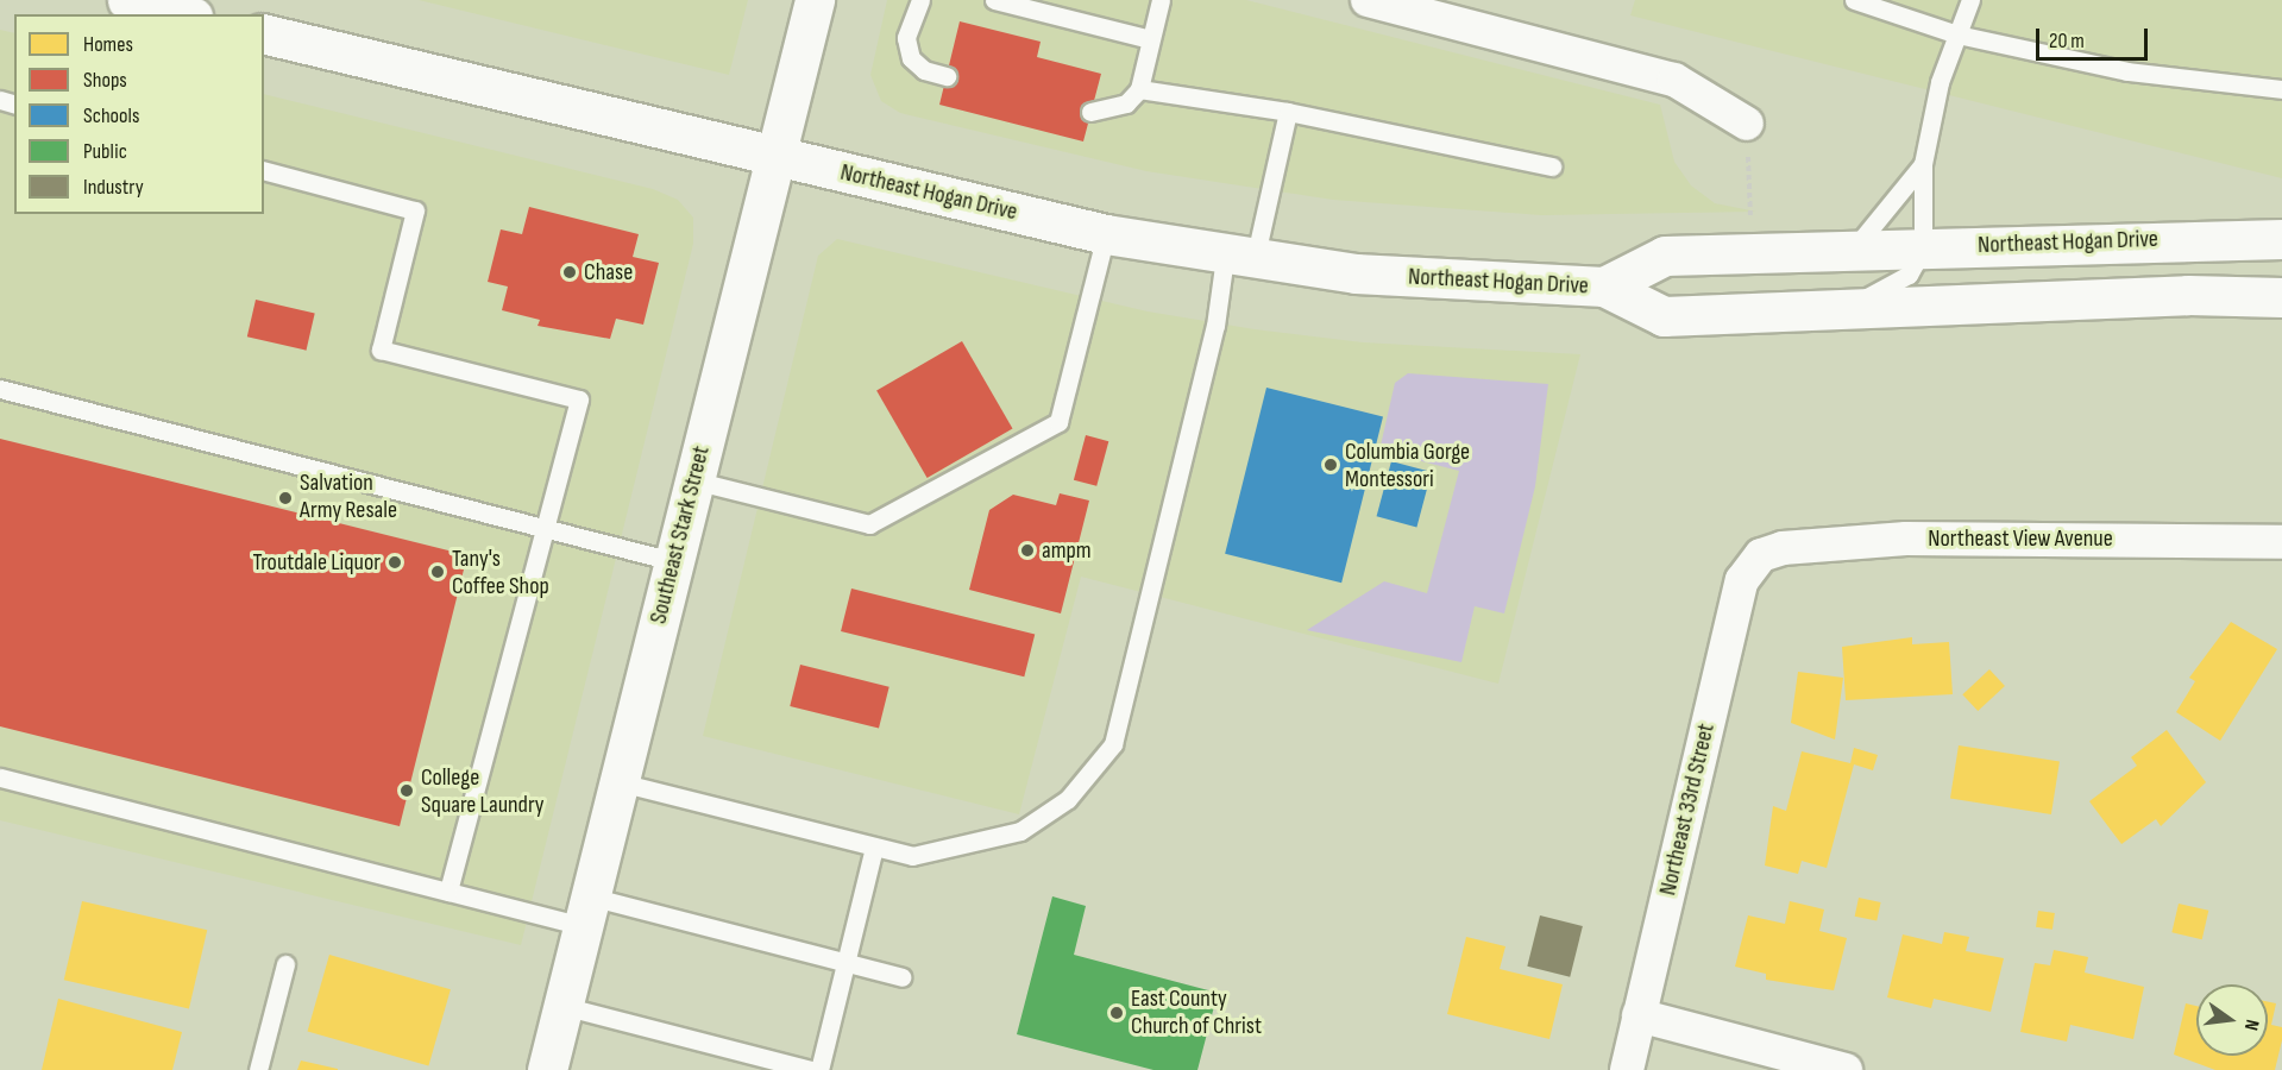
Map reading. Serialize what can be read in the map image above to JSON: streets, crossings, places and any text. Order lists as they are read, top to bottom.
{
  "streets": {
    "main road": ["Northeast Hogan Drive", "Southeast Stark Street"],
    "street": ["Northeast View Avenue", "Northeast 33rd Street"]
  },
  "crossings": [
    ["Northeast Hogan Drive", "Southeast Stark Street"],
    ["Northeast View Avenue", "Northeast 33rd Street"]
  ],
  "places": [
    "Chase",
    "Columbia Gorge Montessori",
    "Salvation Army Resale",
    "ampm",
    "Troutdale Liquor",
    "Tany's Coffee Shop",
    "College Square Laundry",
    "East County Church of Christ"
  ],
  "legend": [
    "Homes",
    "Shops",
    "Schools",
    "Public",
    "Industry"
  ],
  "scale_bar": "20 m",
  "north": "right"
}
